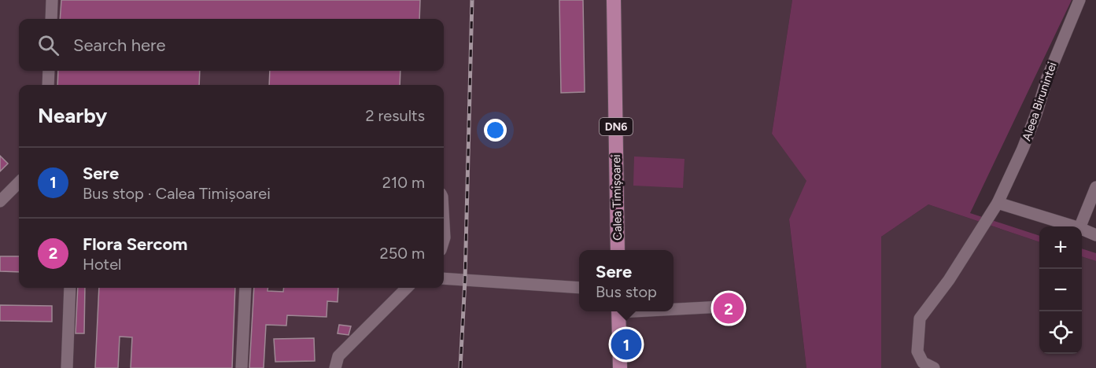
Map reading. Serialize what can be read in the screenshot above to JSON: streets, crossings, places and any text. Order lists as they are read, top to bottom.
{
  "streets": {
    "main road": ["DN6", "Calea Timișoarei"],
    "street": ["Aleea Birunintei"]
  },
  "page": {
    "search": "Search here",
    "heading": ["Nearby", "2 results"],
    "list": [
      {
        "mark": "1",
        "name": "Sere",
        "note": "Bus stop · Calea Timișoarei",
        "value": "210 m"
      },
      {
        "mark": "2",
        "name": "Flora Sercom",
        "note": "Hotel",
        "value": "250 m"
      }
    ],
    "map_buttons": ["+", "−"],
    "popup": ["Sere", "Bus stop"],
    "pins": ["2", "1"]
  }
}
